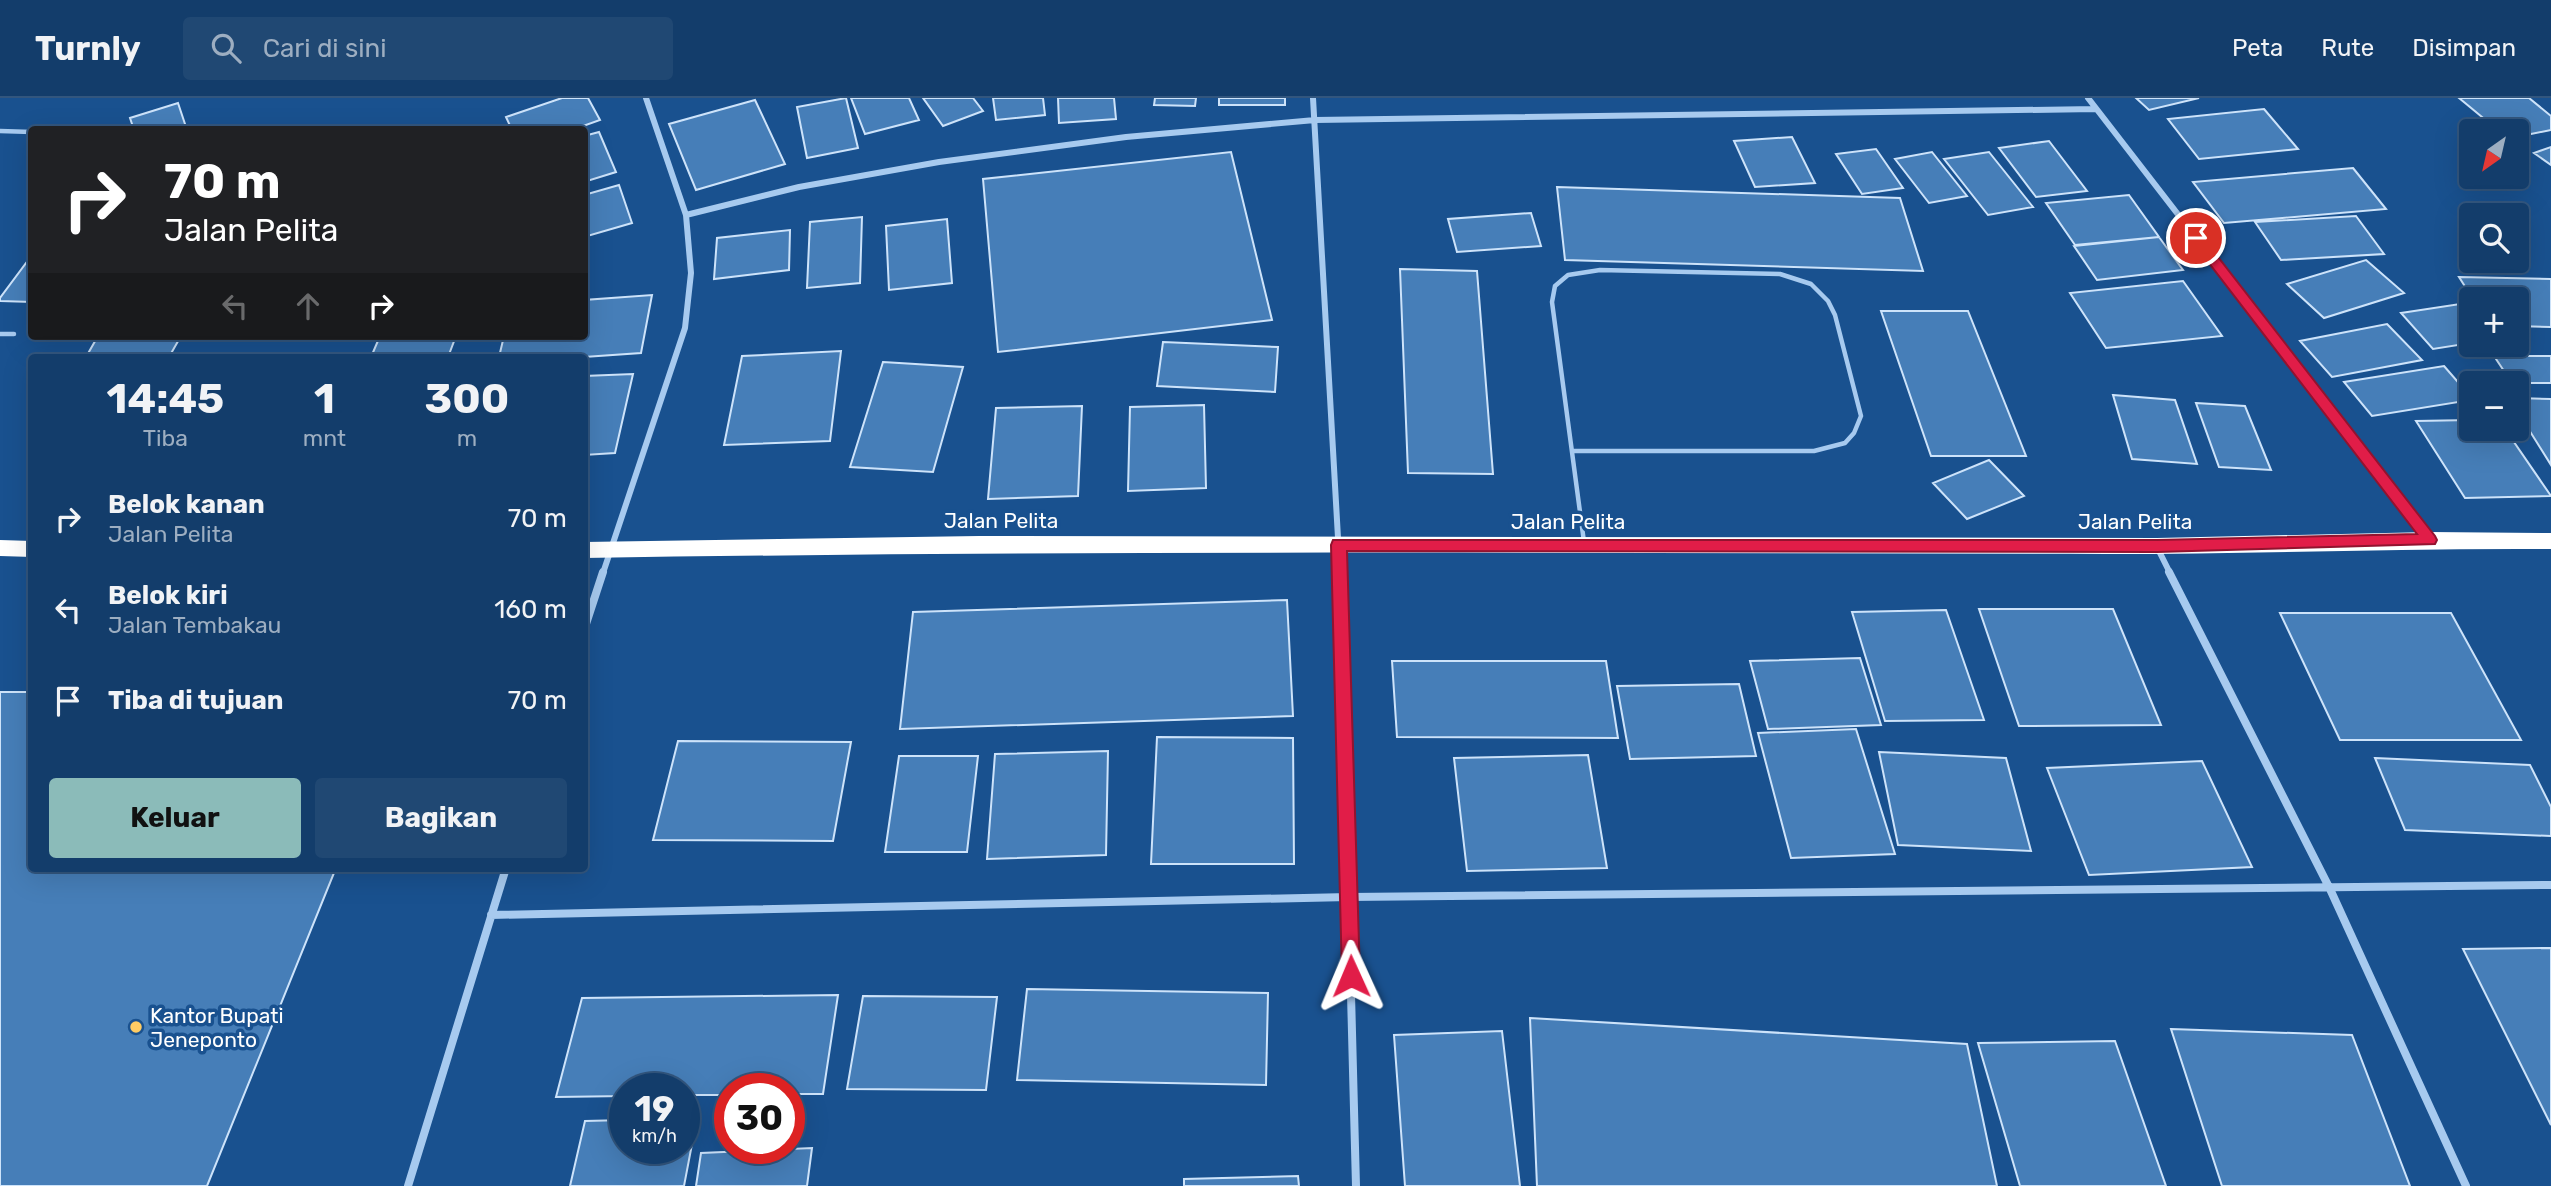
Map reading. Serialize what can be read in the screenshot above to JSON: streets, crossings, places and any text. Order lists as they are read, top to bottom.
{
  "streets": {
    "highway": ["Jalan Pelita"]
  },
  "places": ["Kantor Bupati Jeneponto"],
  "north": "bottom left",
  "page": {
    "header": "Turnly",
    "search": "Cari di sini",
    "nav": ["Peta", "Rute", "Disimpan"],
    "map_buttons": ["+", "−"],
    "turn": ["70 m", "Jalan Pelita"],
    "eta": [
      "14:45",
      "Tiba",
      "1",
      "mnt",
      "300",
      "m"
    ],
    "list": [
      {
        "name": "Belok kanan",
        "note": "Jalan Pelita",
        "value": "70 m"
      },
      {
        "name": "Belok kiri",
        "note": "Jalan Tembakau",
        "value": "160 m"
      },
      {
        "name": "Tiba di tujuan",
        "value": "70 m"
      }
    ],
    "buttons": ["Keluar", "Bagikan"],
    "speed": "19 km/h",
    "limit": "30"
  }
}
